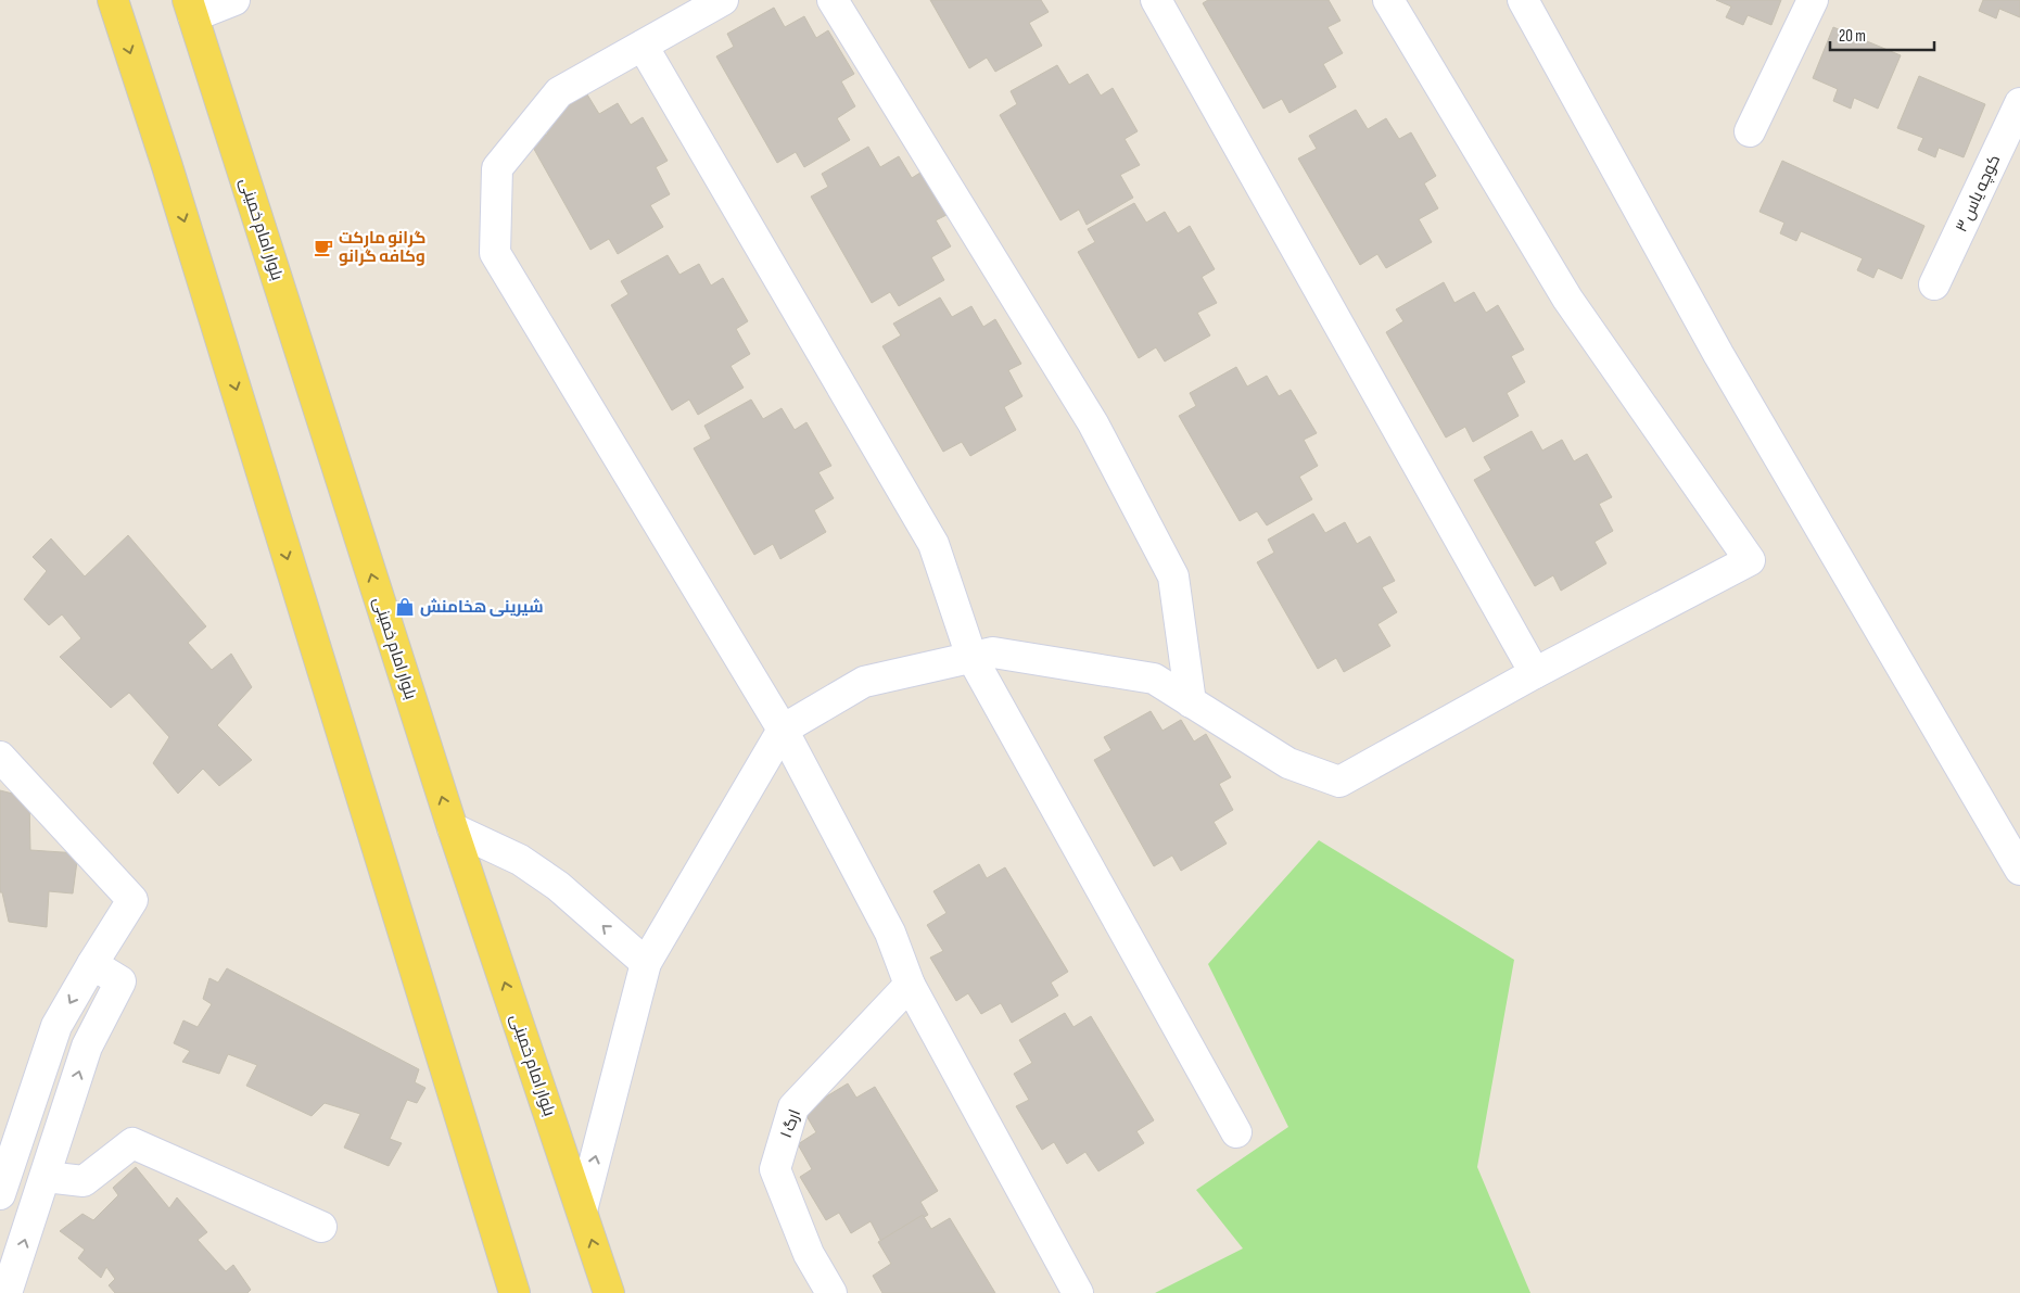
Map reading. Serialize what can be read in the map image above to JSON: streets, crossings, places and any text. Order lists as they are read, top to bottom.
{
  "streets": {
    "main road": ["بلوار امام خمینی"],
    "street": ["کوچه یاس ۳", "ارگ ۱"]
  },
  "places": {
    "cafe": ["گرانو مارکت وکافه گرانو"],
    "shop": ["شیرینی هخامنش"]
  },
  "scale_bar": "20 m"
}
